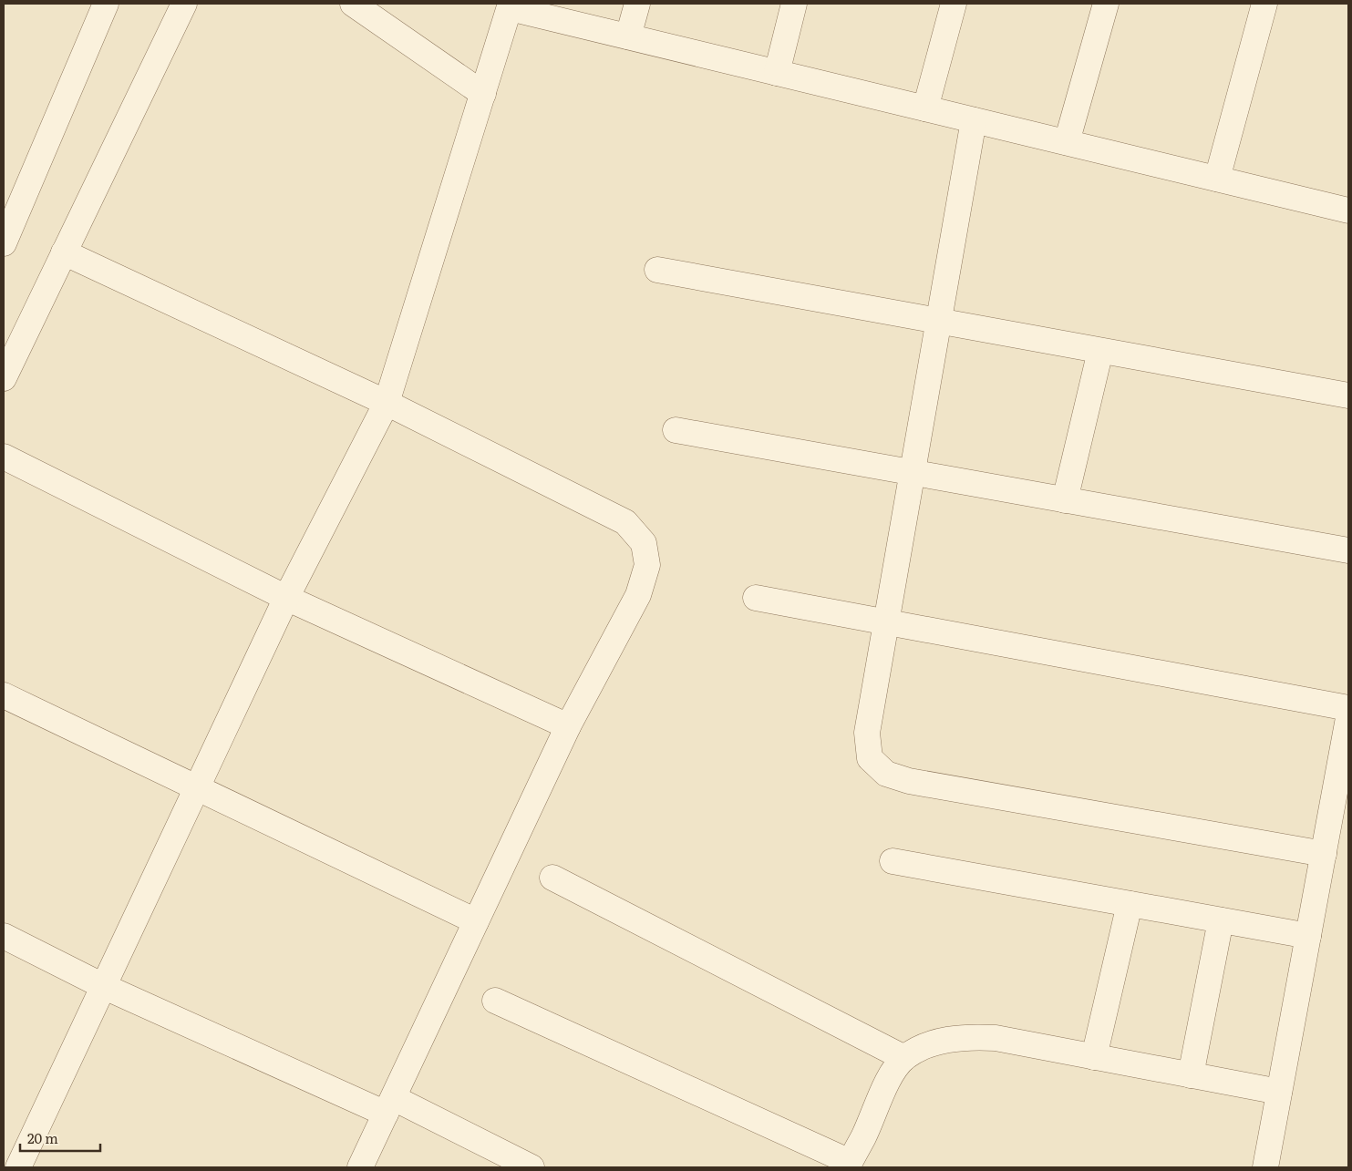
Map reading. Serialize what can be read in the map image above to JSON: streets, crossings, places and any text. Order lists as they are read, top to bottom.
{
  "scale_bar": "20 m"
}
